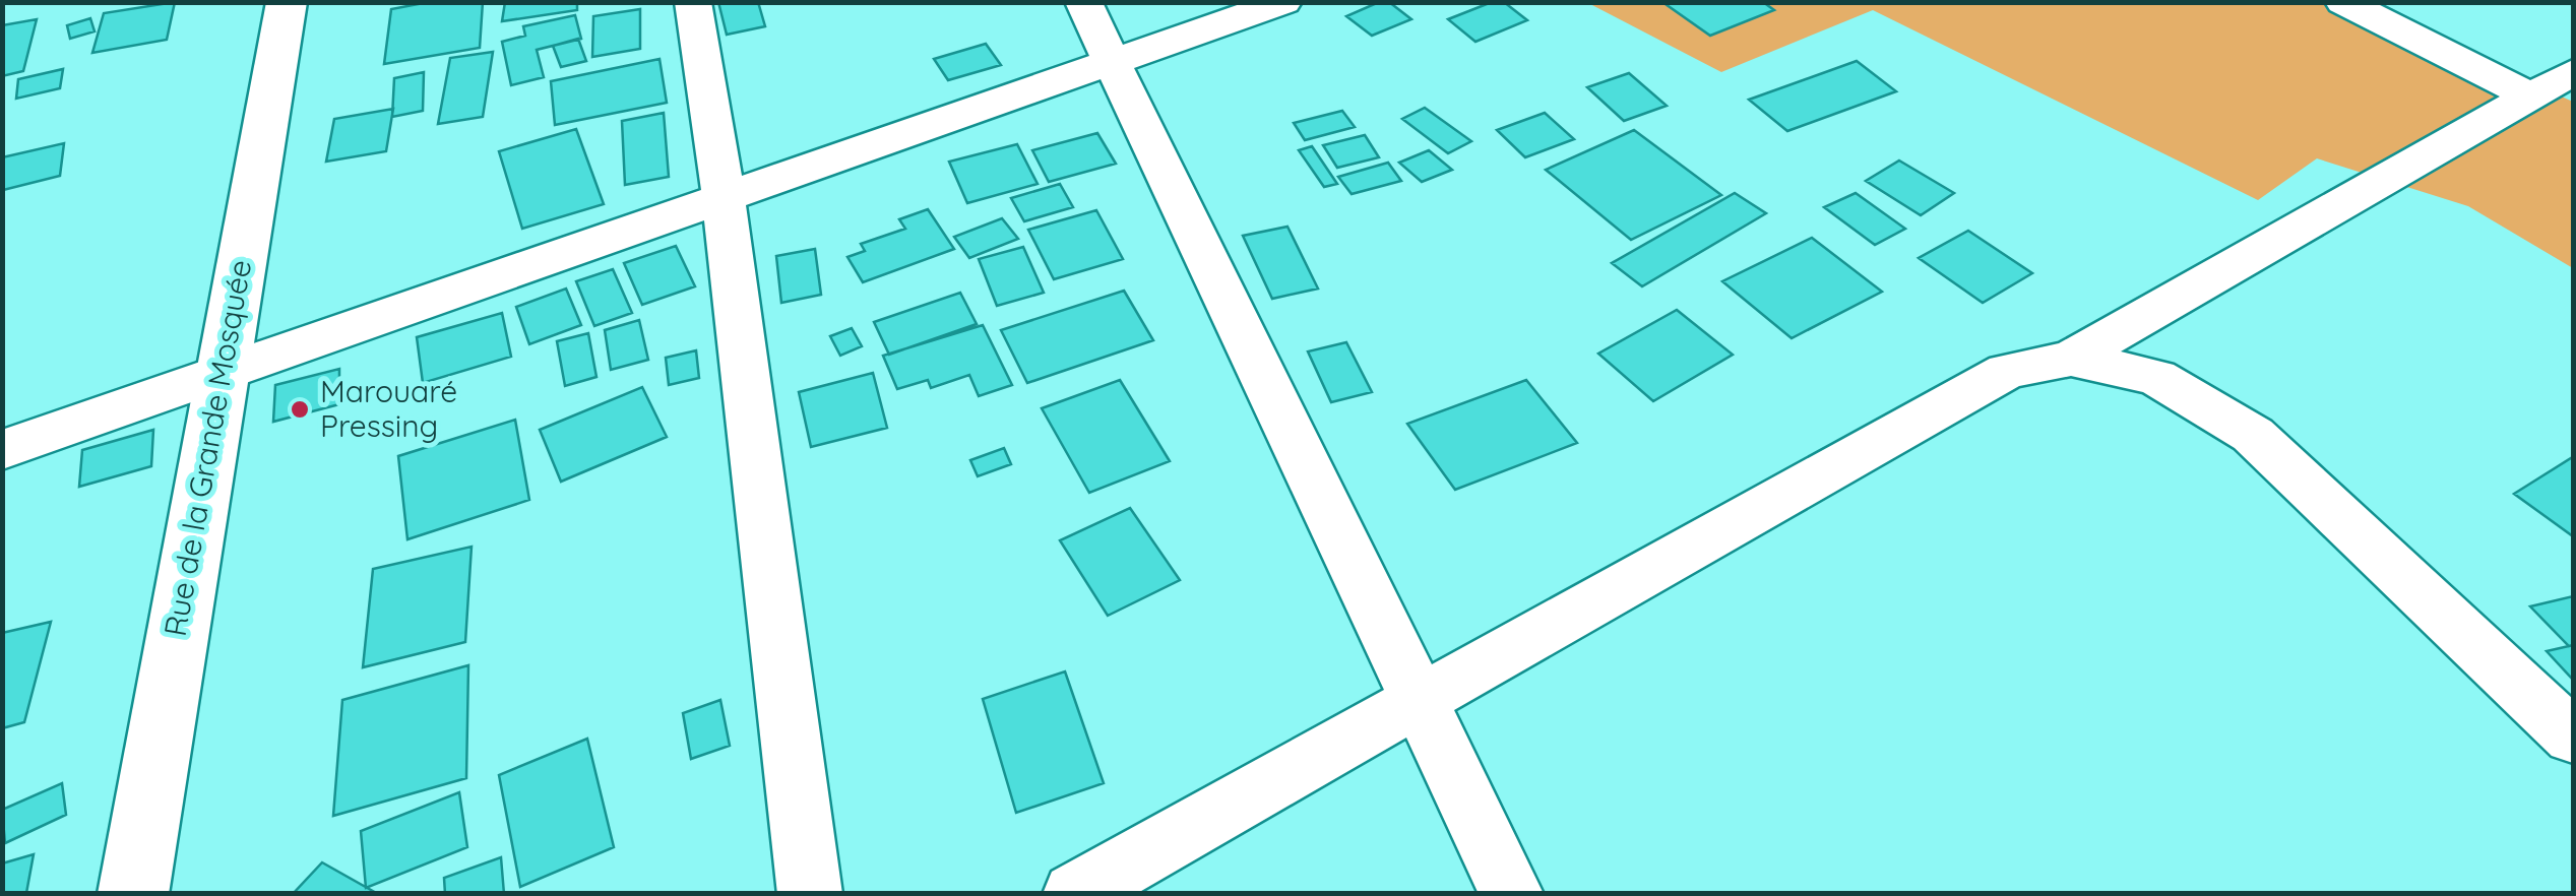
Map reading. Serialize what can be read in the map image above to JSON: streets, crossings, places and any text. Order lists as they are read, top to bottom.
{
  "streets": {
    "street": ["Rue de la Grande Mosquée"]
  },
  "places": ["Marouaré Pressing"]
}
